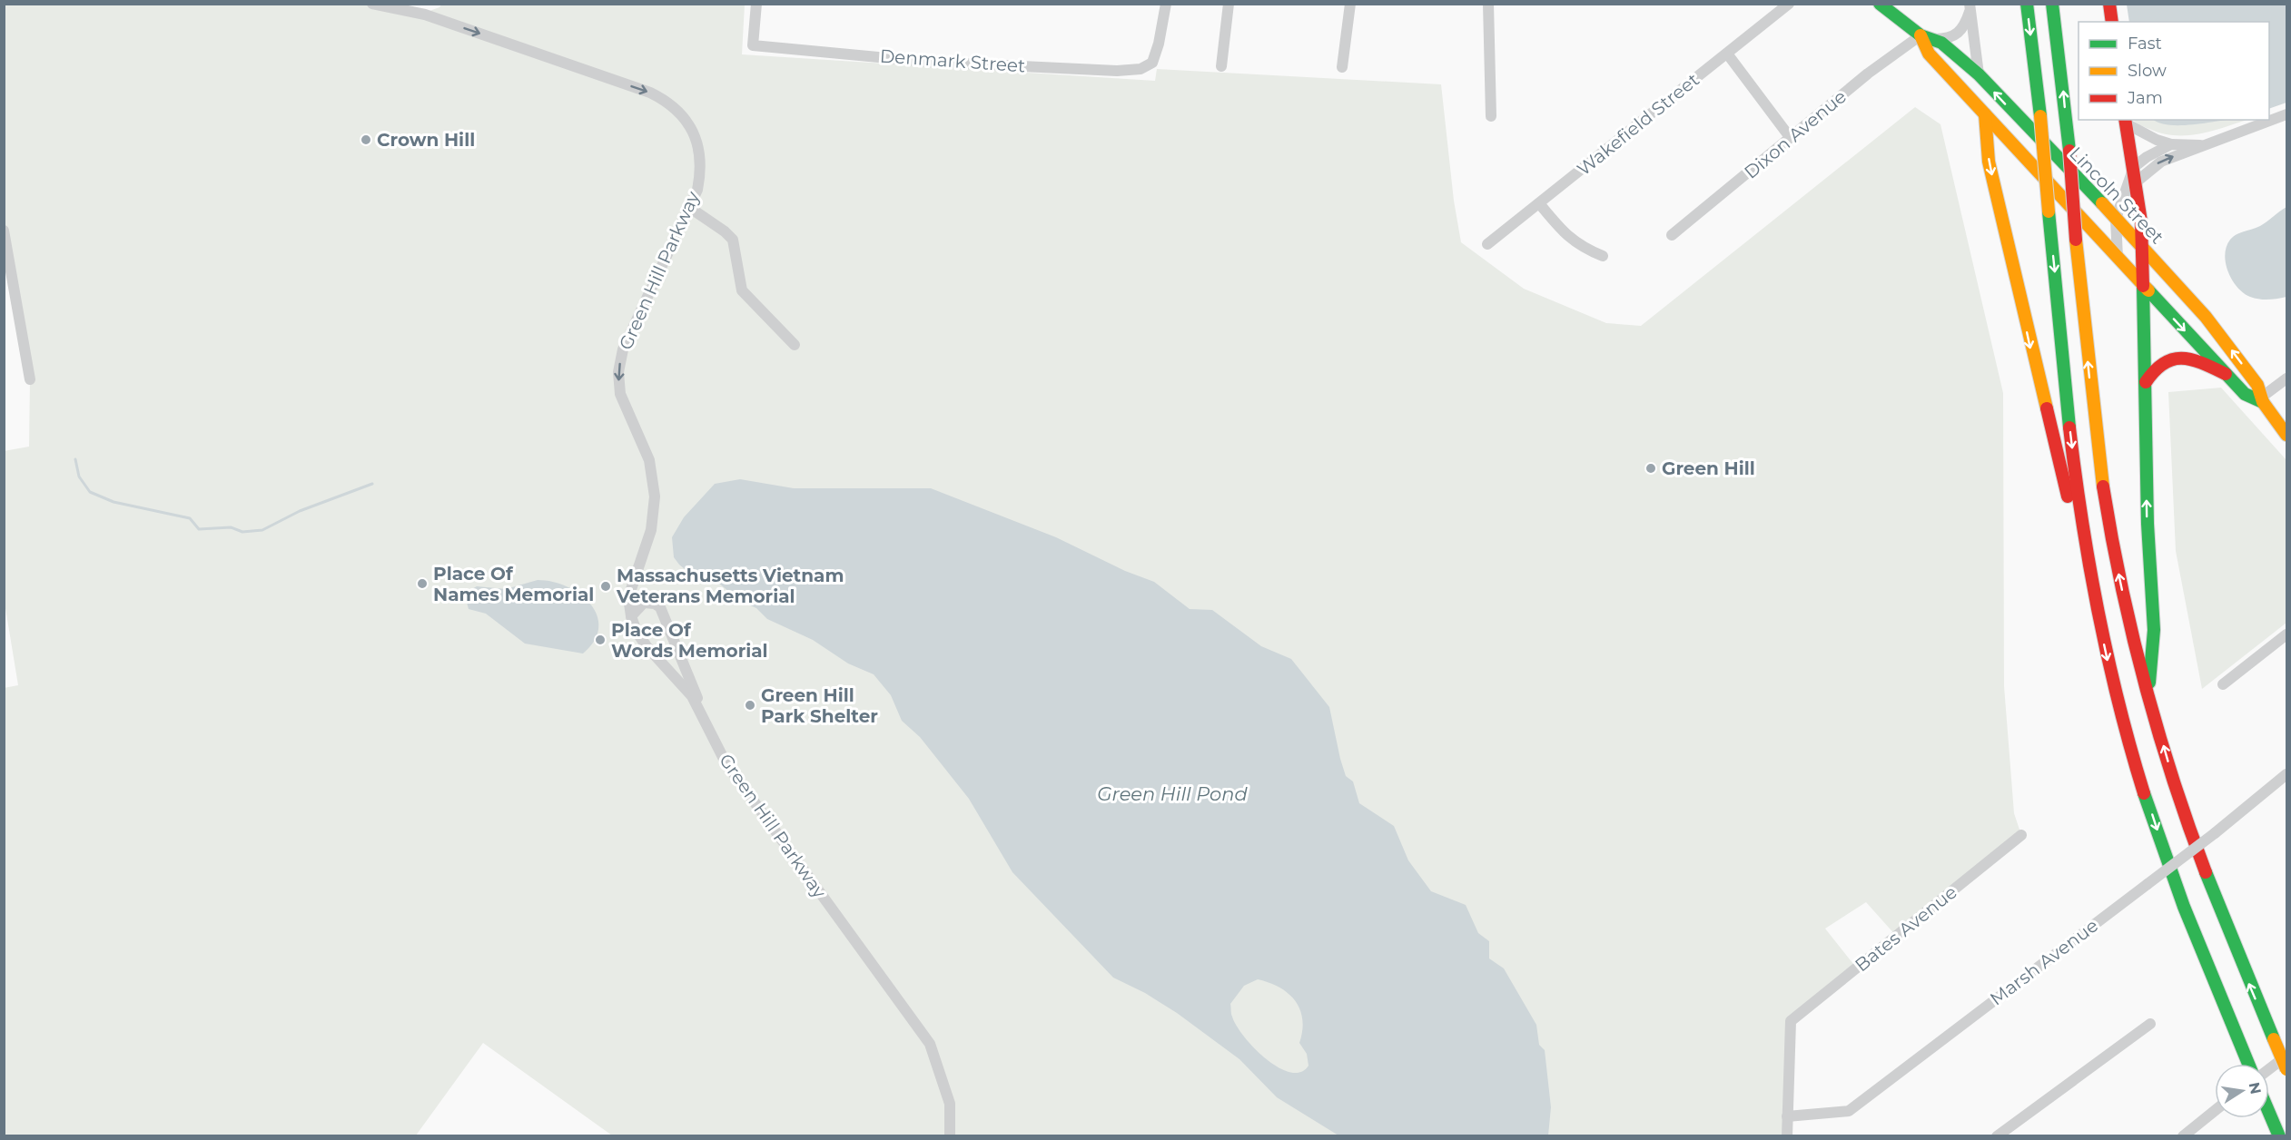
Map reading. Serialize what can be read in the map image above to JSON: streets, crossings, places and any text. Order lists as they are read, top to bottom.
{
  "streets": {
    "main road": ["Lincoln Street"],
    "street": [
      "Denmark Street",
      "Wakefield Street",
      "Dixon Avenue",
      "Green Hill Parkway",
      "Bates Avenue",
      "Marsh Avenue"
    ]
  },
  "crossings": [
    ["Dixon Avenue", "Lincoln Street"],
    ["Bates Avenue", "Marsh Avenue"]
  ],
  "water": ["Green Hill Pond"],
  "places": [
    "Crown Hill",
    "Green Hill",
    "Place Of Names Memorial",
    "Massachusetts Vietnam Veterans Memorial",
    "Place Of Words Memorial",
    "Green Hill Park Shelter"
  ],
  "legend": ["Fast", "Slow", "Jam"],
  "north": "right"
}
